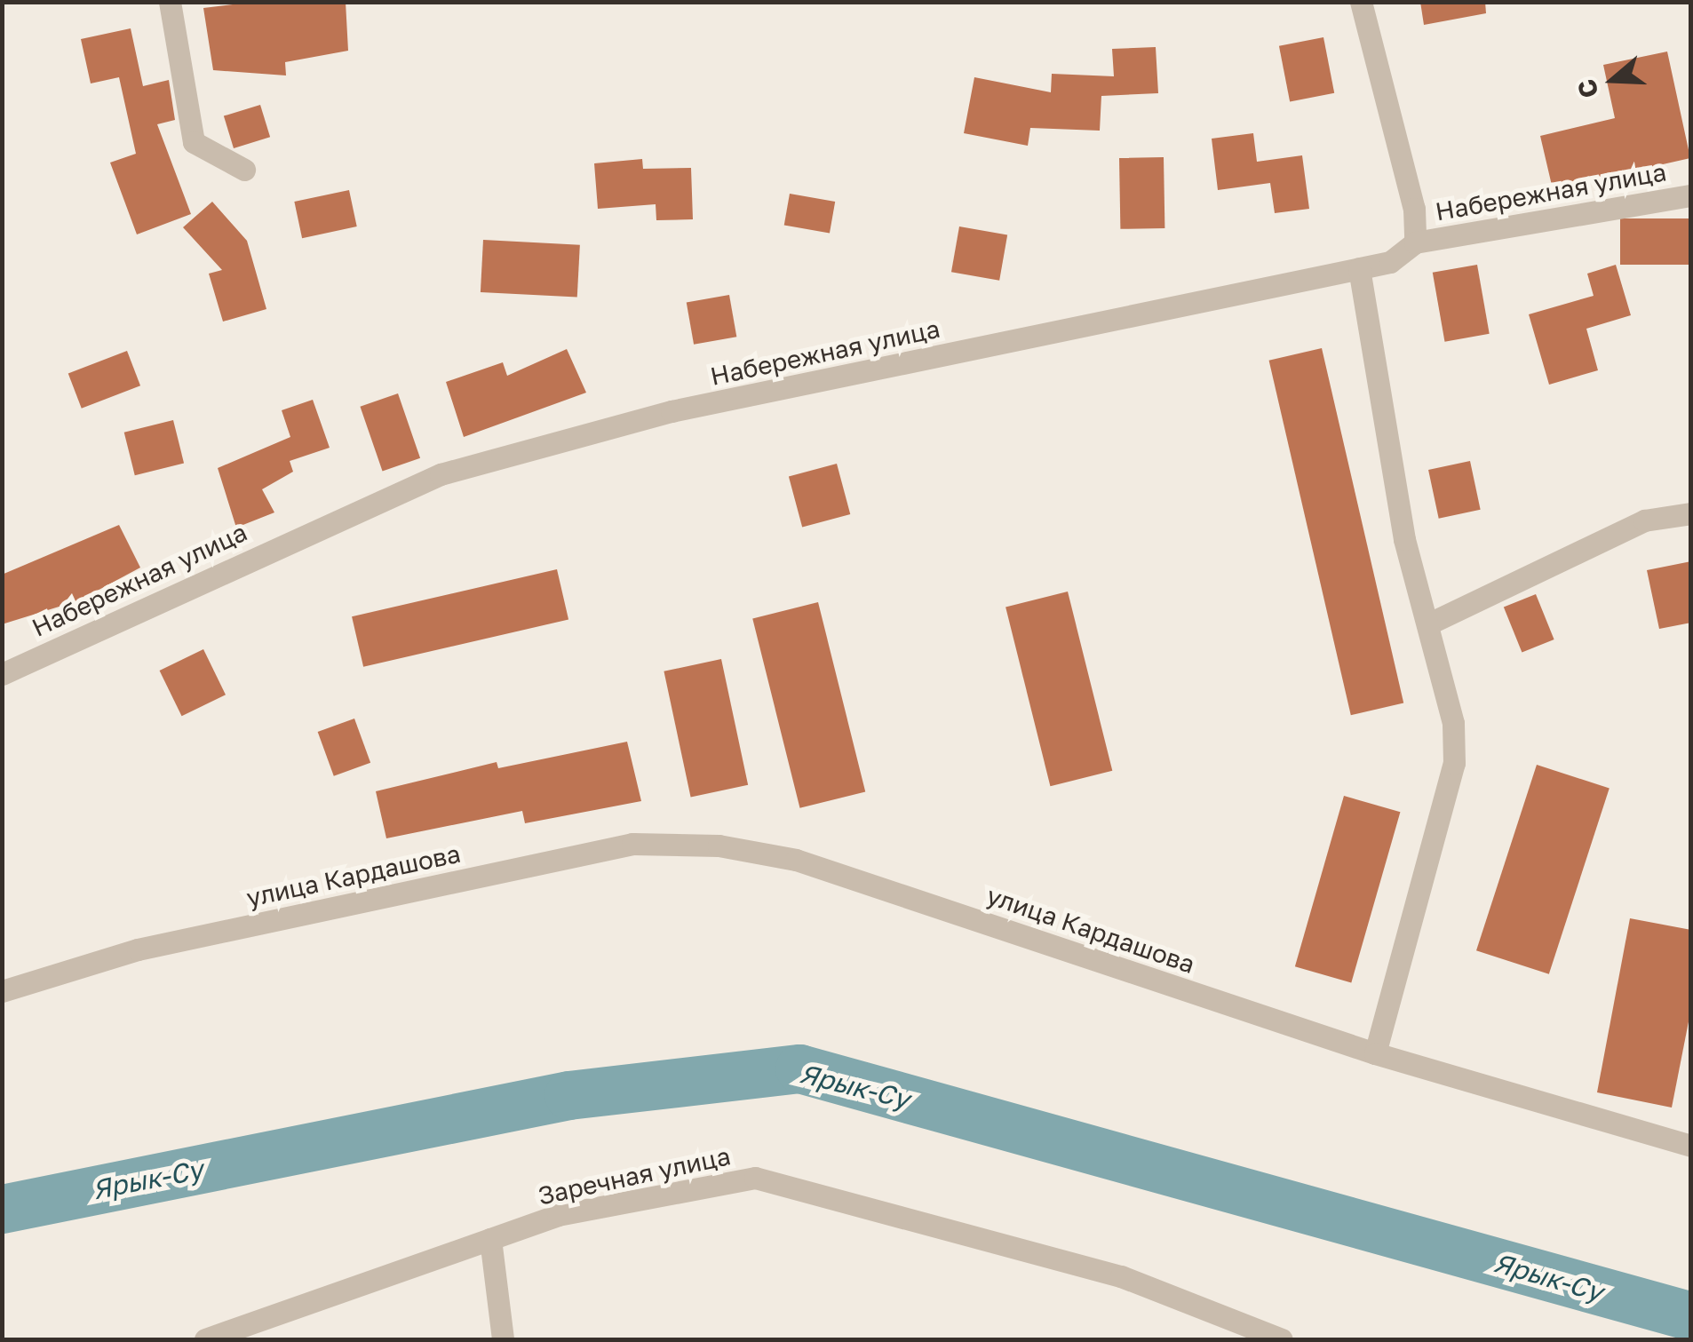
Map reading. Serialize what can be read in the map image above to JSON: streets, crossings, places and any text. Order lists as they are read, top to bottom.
{
  "streets": {
    "street": ["Набережная улица", "улица Кардашова", "Заречная улица"]
  },
  "water": ["Ярык-Су"],
  "north": "left"
}
